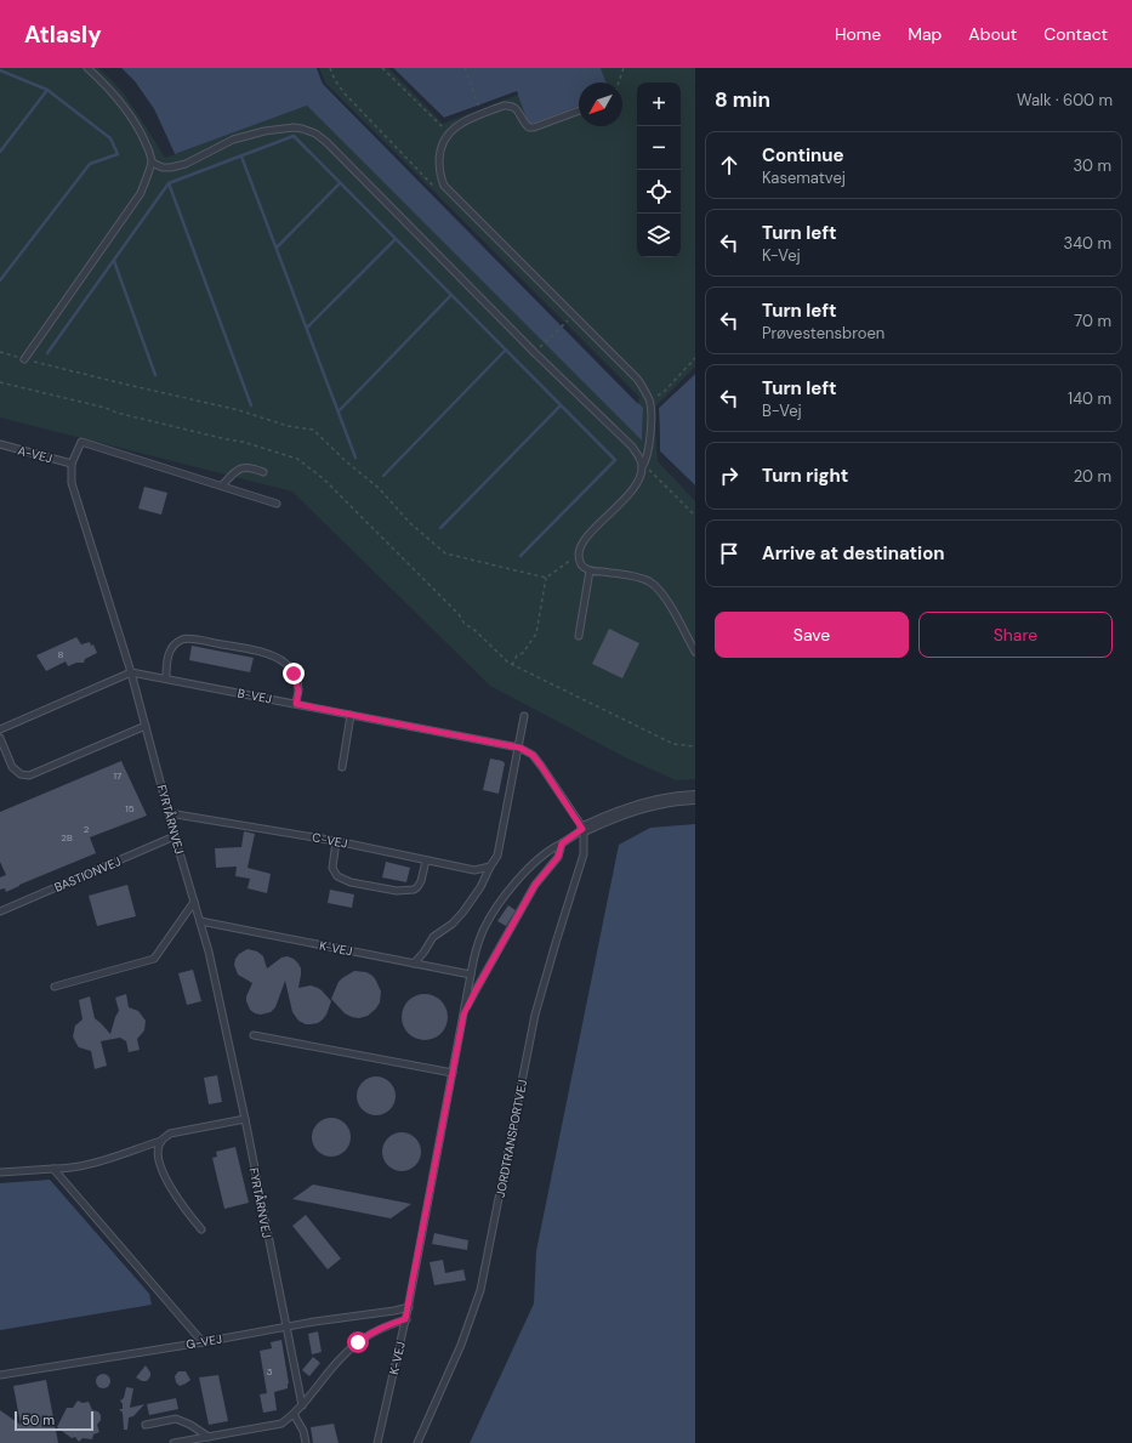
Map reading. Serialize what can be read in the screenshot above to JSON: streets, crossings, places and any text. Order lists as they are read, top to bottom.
{
  "streets": {
    "lane": [
      "A-VEJ",
      "B-VEJ",
      "FYRTÅRNVEJ",
      "C-VEJ",
      "BASTIONVEJ",
      "K-VEJ",
      "JORDTRANSPORTVEJ",
      "G-VEJ"
    ]
  },
  "crossings": [
    ["A-VEJ", "FYRTÅRNVEJ"],
    ["B-VEJ", "FYRTÅRNVEJ"],
    ["FYRTÅRNVEJ", "C-VEJ"],
    ["FYRTÅRNVEJ", "BASTIONVEJ"],
    ["FYRTÅRNVEJ", "K-VEJ"],
    ["FYRTÅRNVEJ", "G-VEJ"],
    ["K-VEJ", "JORDTRANSPORTVEJ"],
    ["K-VEJ", "G-VEJ"]
  ],
  "house_numbers": [
    "8",
    "17",
    "15",
    "2",
    "2B",
    "3"
  ],
  "scale_bar": "50 m",
  "north": "bottom left",
  "page": {
    "header": "Atlasly",
    "nav": [
      "Home",
      "Map",
      "About",
      "Contact"
    ],
    "heading": ["8 min", "Walk · 600 m"],
    "map_buttons": ["+", "−"],
    "list": [
      ["Continue", "Kasematvej", "30 m"],
      ["Turn left", "K-Vej", "340 m"],
      ["Turn left", "Prøvestensbroen", "70 m"],
      ["Turn left", "B-Vej", "140 m"],
      ["Turn right", "20 m"],
      "Arrive at destination"
    ],
    "buttons": ["Save", "Share"],
    "scale": "50 m"
  }
}
